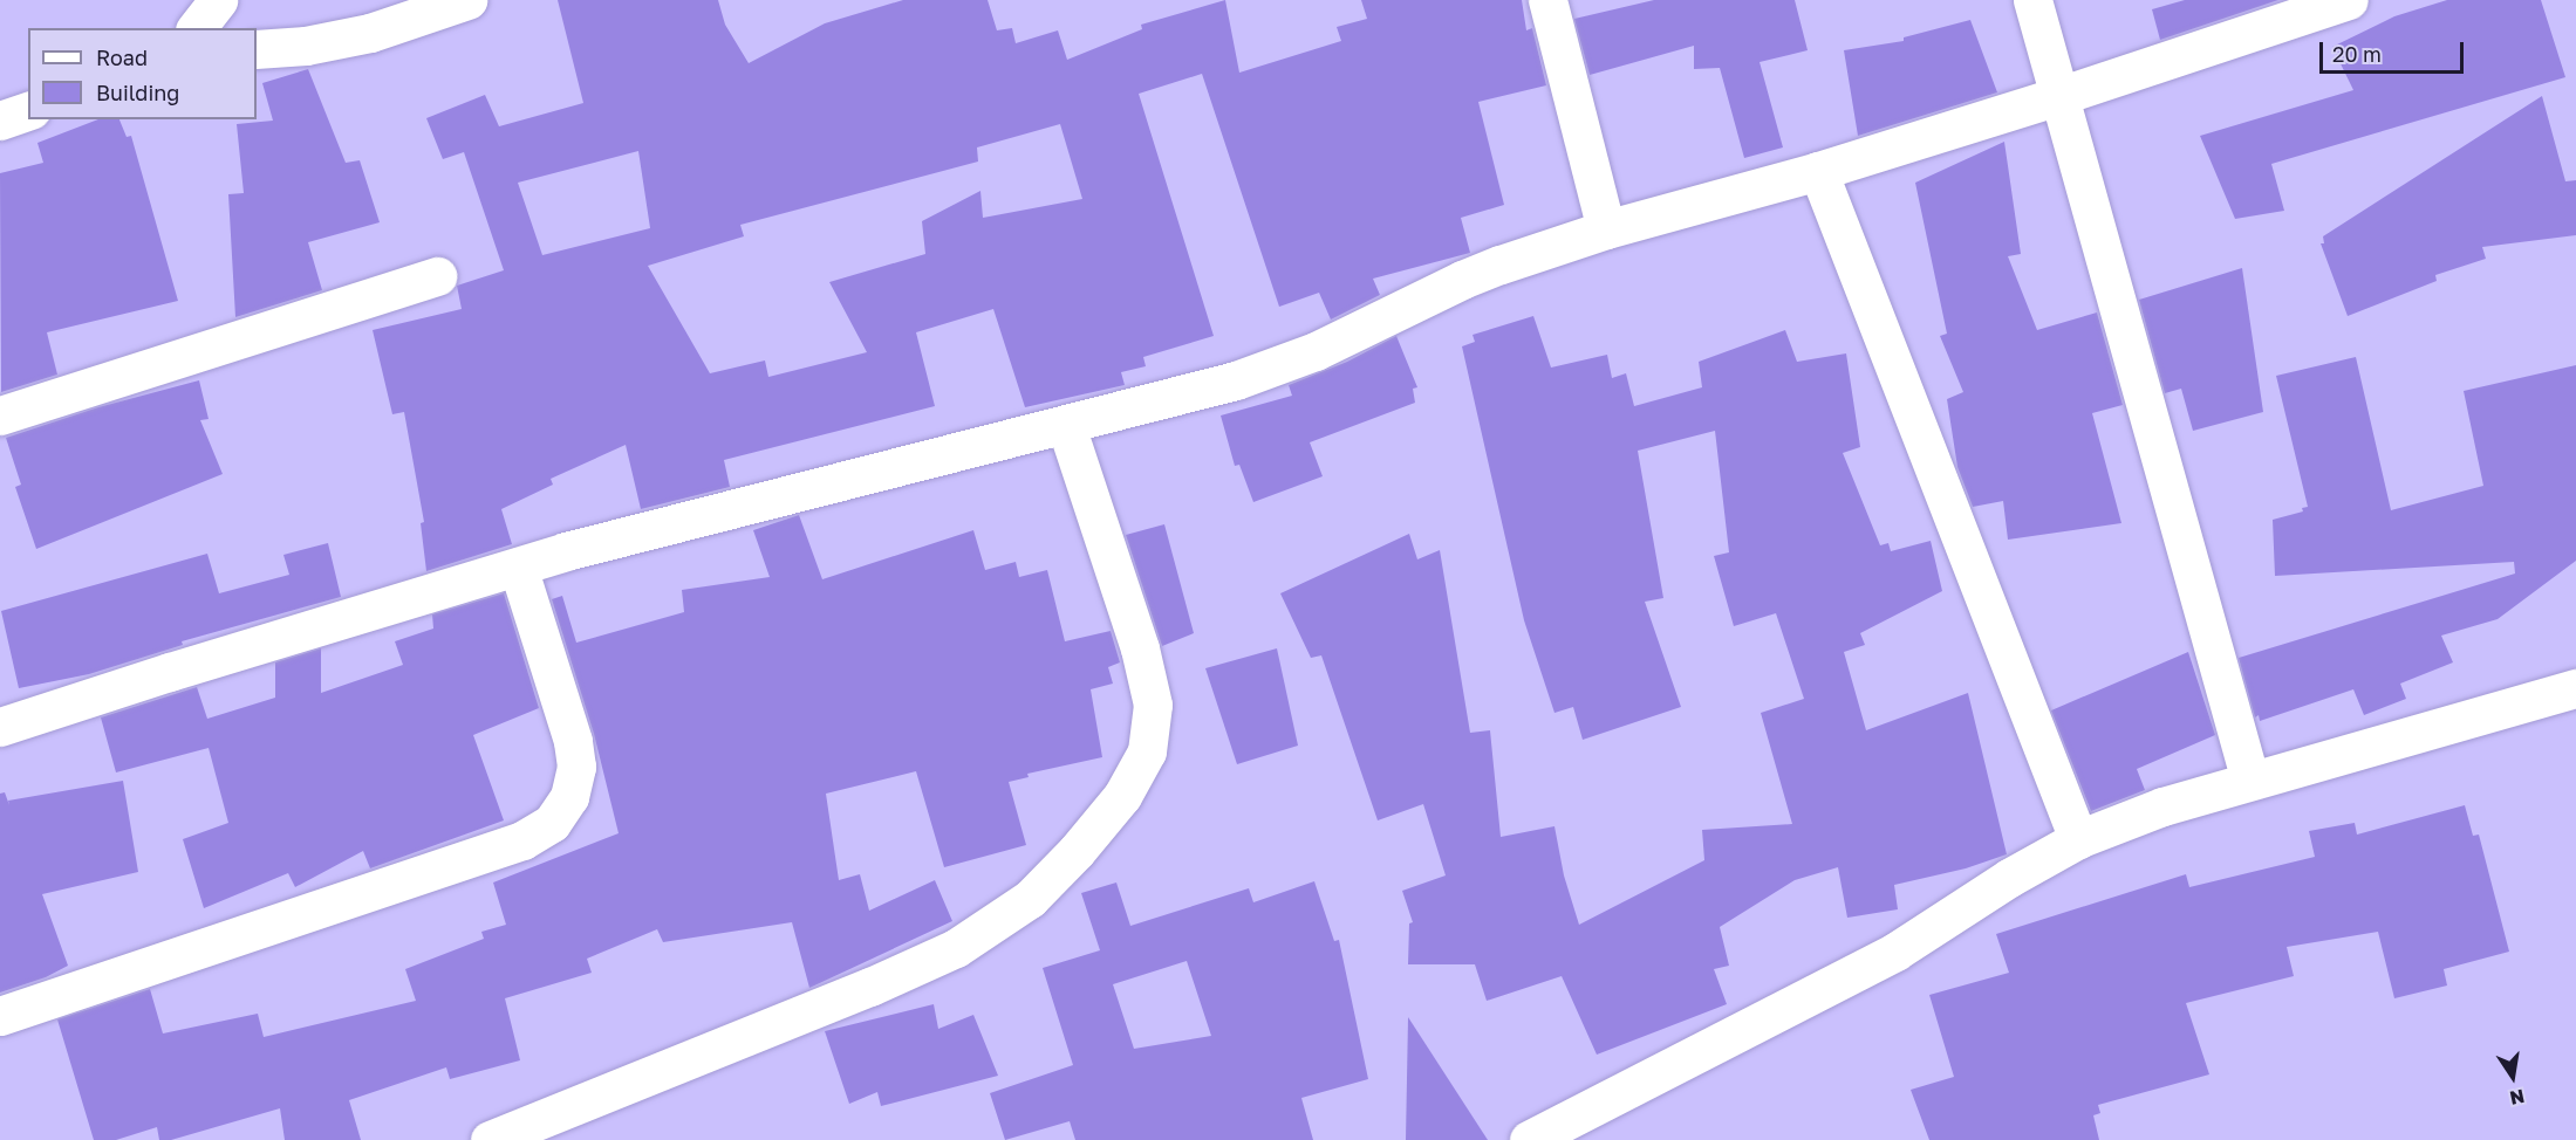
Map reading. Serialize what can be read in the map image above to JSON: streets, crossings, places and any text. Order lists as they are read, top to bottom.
{
  "legend": ["Road", "Building"],
  "scale_bar": "20 m",
  "north": "bottom"
}
